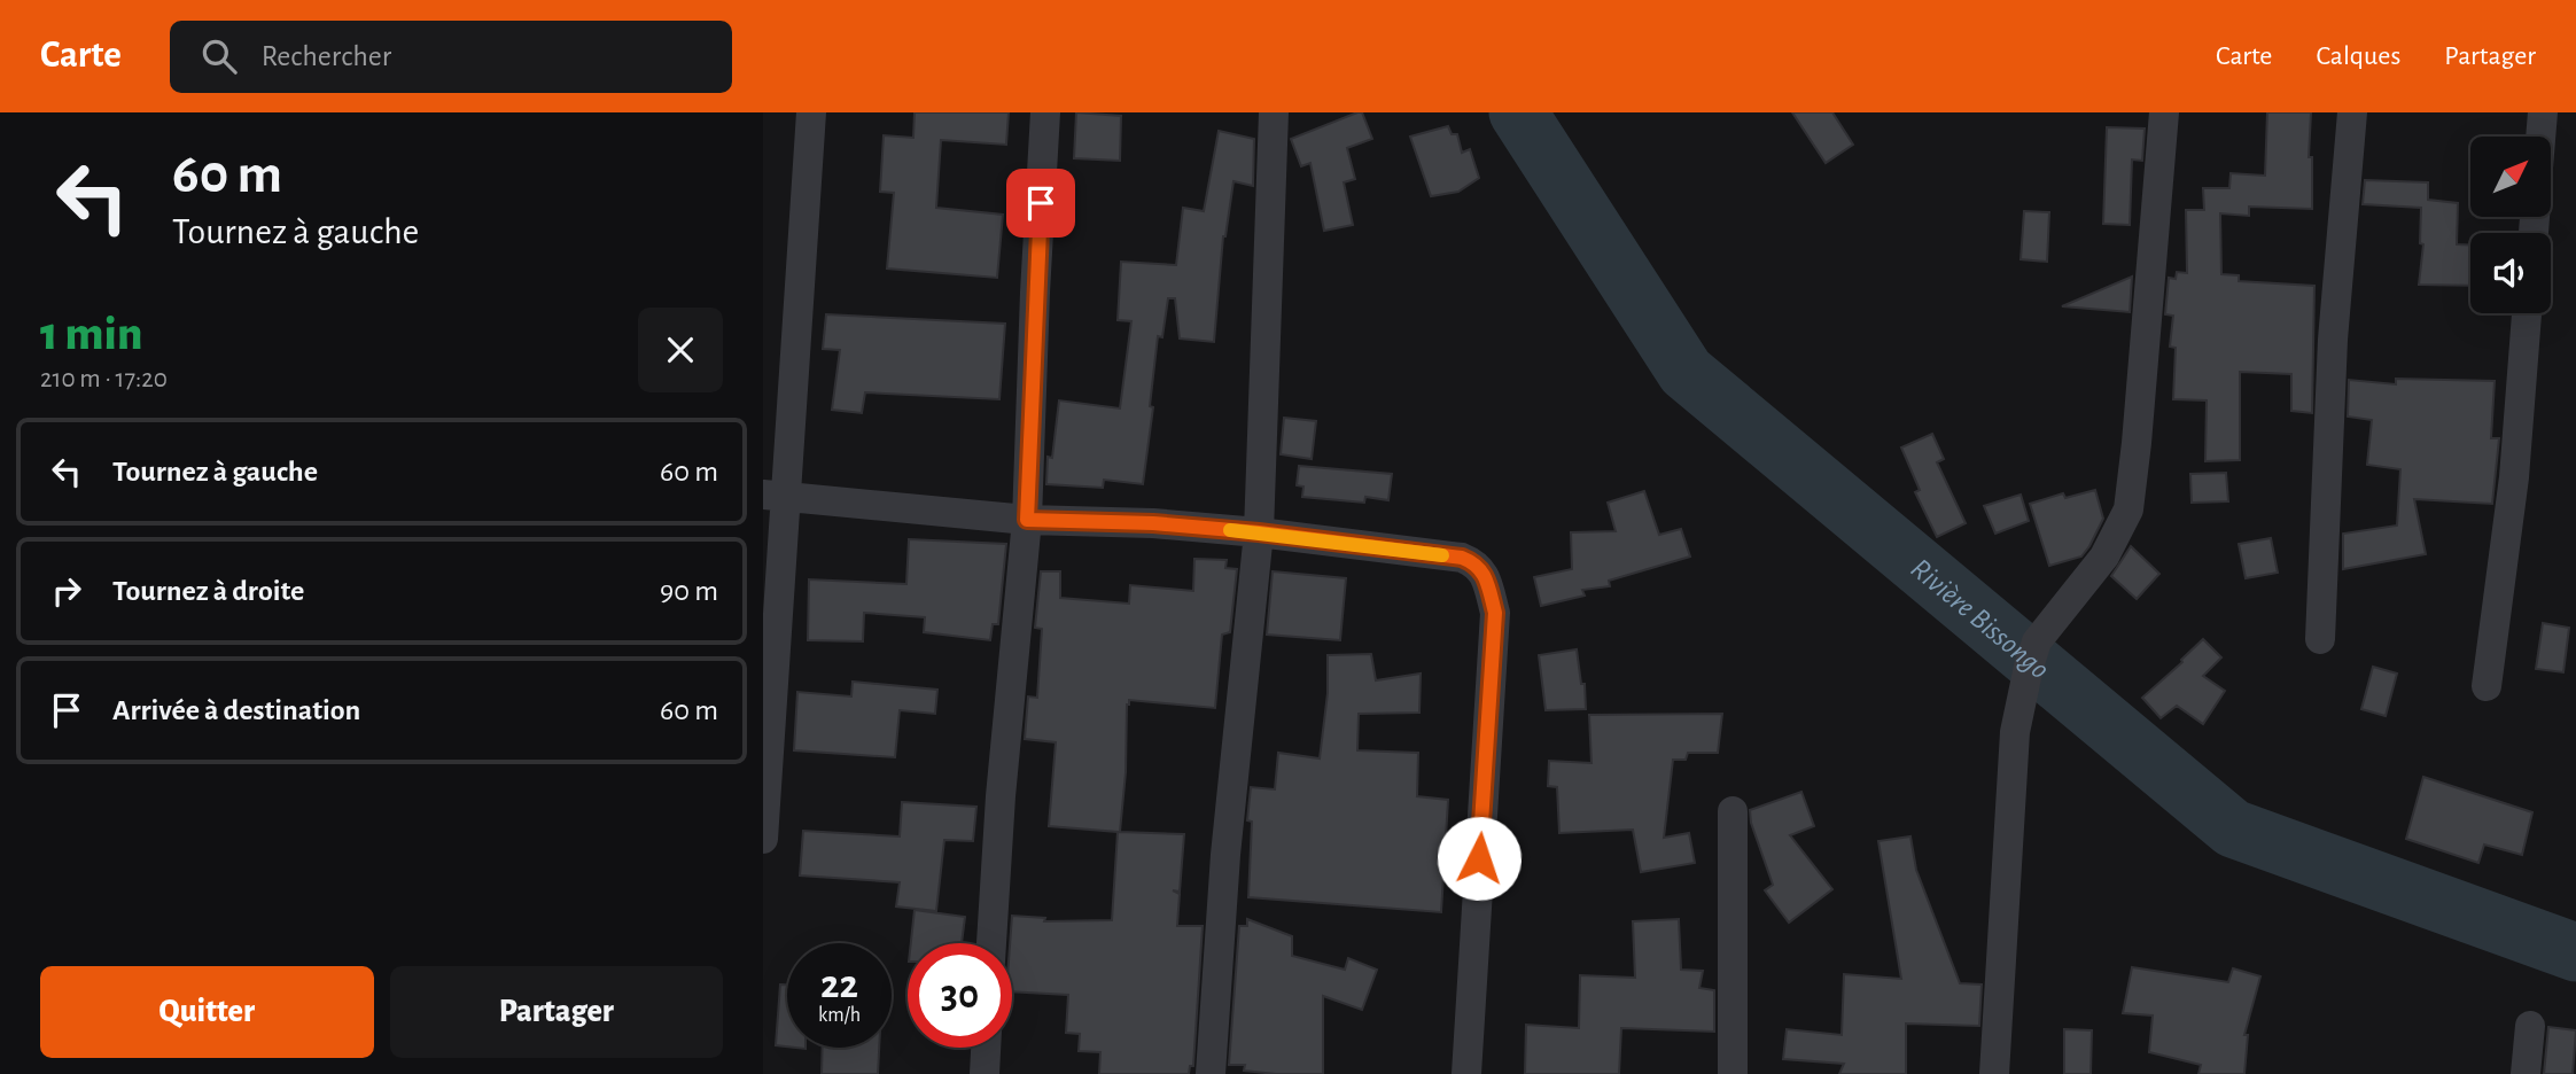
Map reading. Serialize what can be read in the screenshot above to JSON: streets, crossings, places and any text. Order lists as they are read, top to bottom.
{
  "water": ["Rivière Bissongo"],
  "north": "top right",
  "page": {
    "header": "Carte",
    "search": "Rechercher",
    "nav": ["Carte", "Calques", "Partager"],
    "turn": ["60 m", "Tournez à gauche"],
    "heading": ["1 min", "210 m · 17:20"],
    "list": [
      {
        "name": "Tournez à gauche",
        "value": "60 m"
      },
      {
        "name": "Tournez à droite",
        "value": "90 m"
      },
      {
        "name": "Arrivée à destination",
        "value": "60 m"
      }
    ],
    "speed": "22 km/h",
    "limit": "30",
    "buttons": ["Quitter", "Partager"]
  }
}
